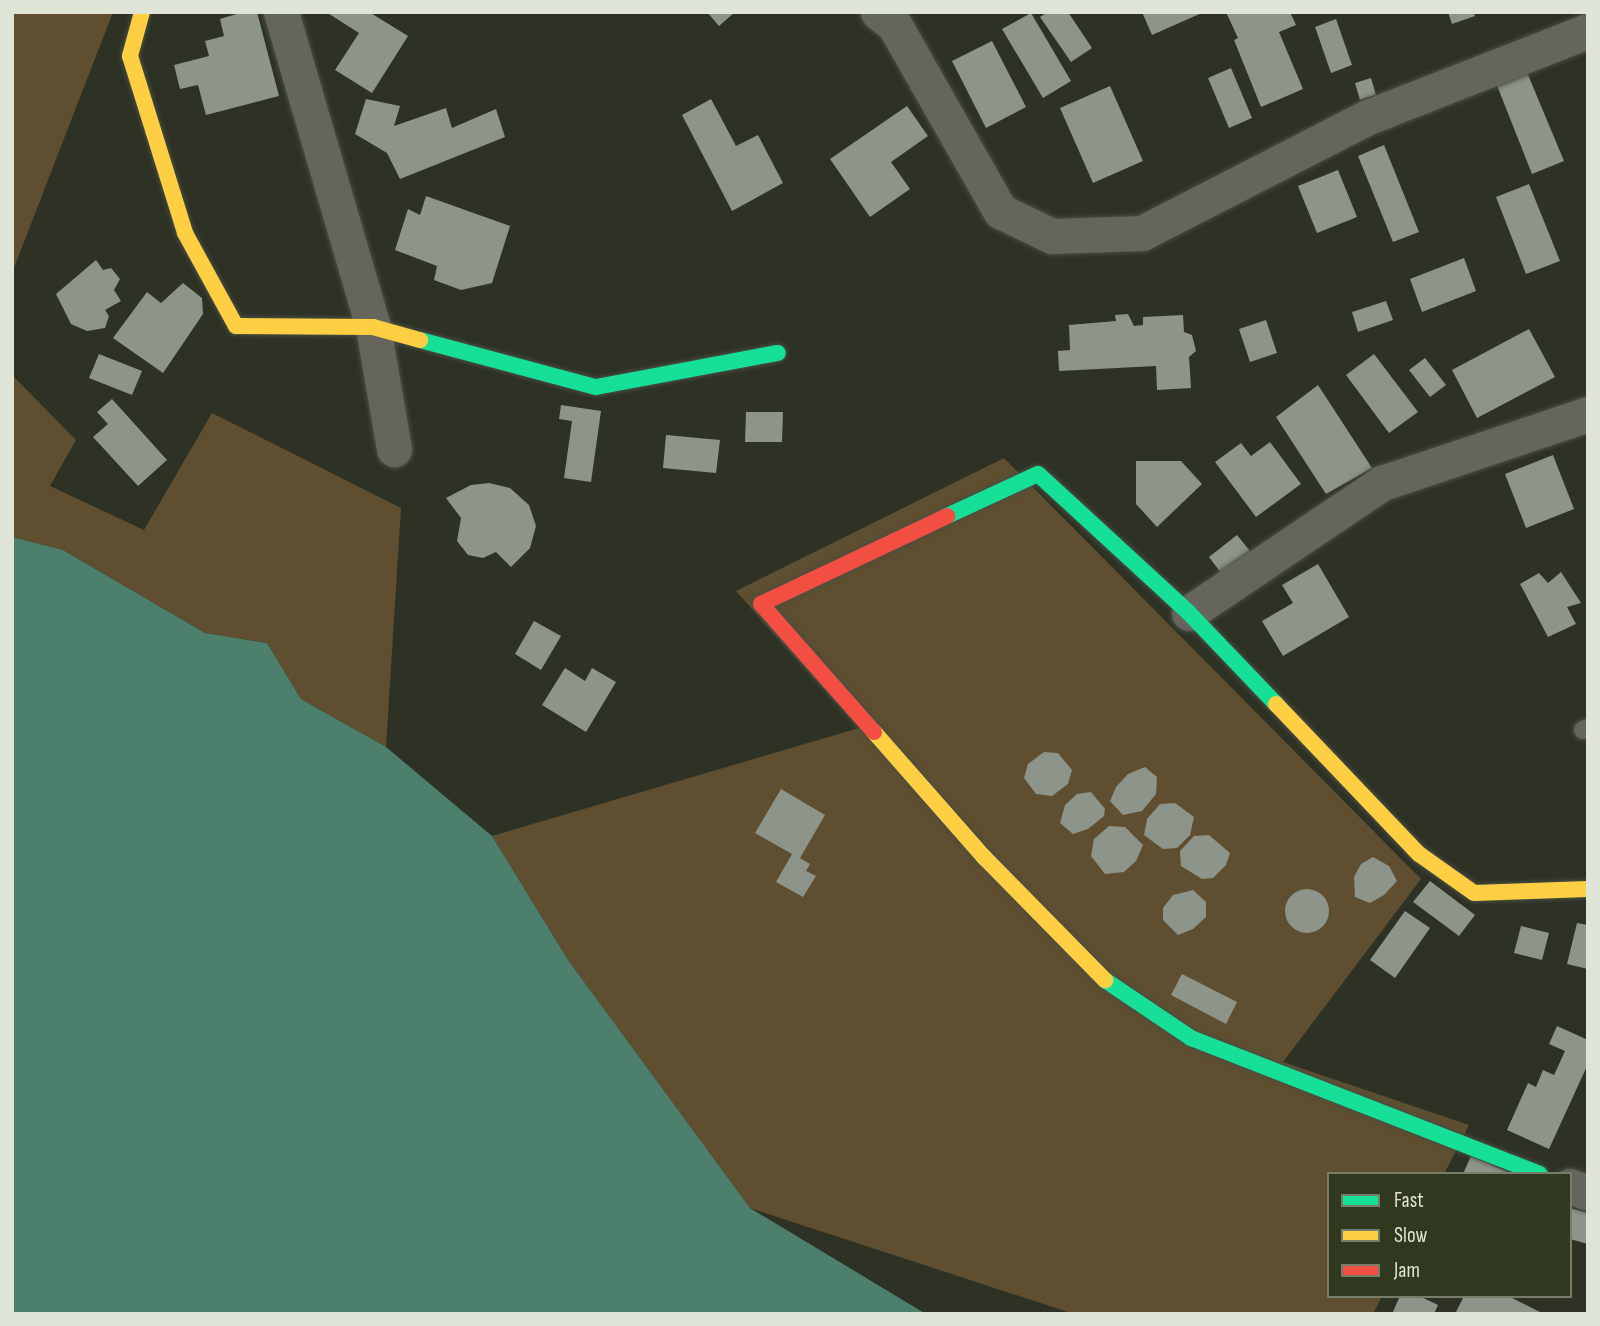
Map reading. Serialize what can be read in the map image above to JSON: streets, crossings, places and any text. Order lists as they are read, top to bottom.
{
  "legend": ["Fast", "Slow", "Jam"]
}
